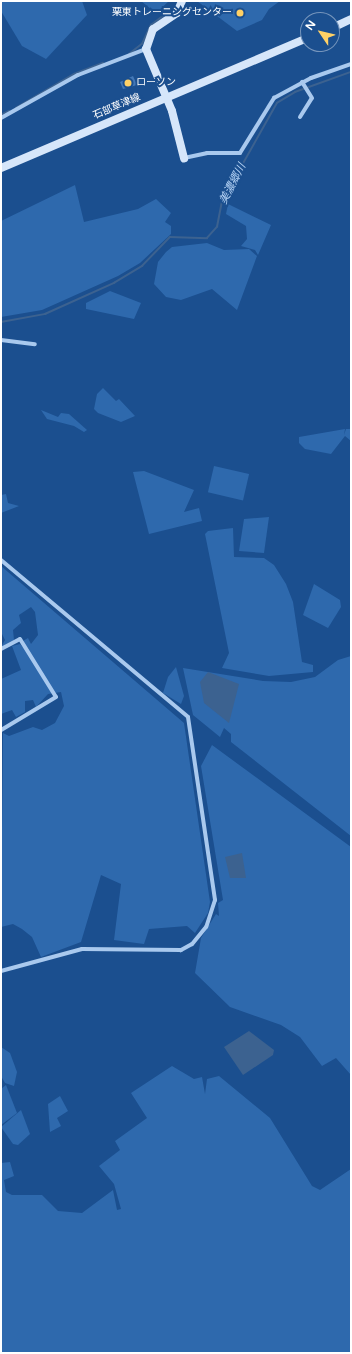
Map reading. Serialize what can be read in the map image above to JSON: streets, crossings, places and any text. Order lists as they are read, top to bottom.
{
  "streets": {
    "main road": ["石部草津線"]
  },
  "water": ["美濃郷川"],
  "places": ["栗東トレーニングセンター", "ローソン"],
  "north": "top left"
}
